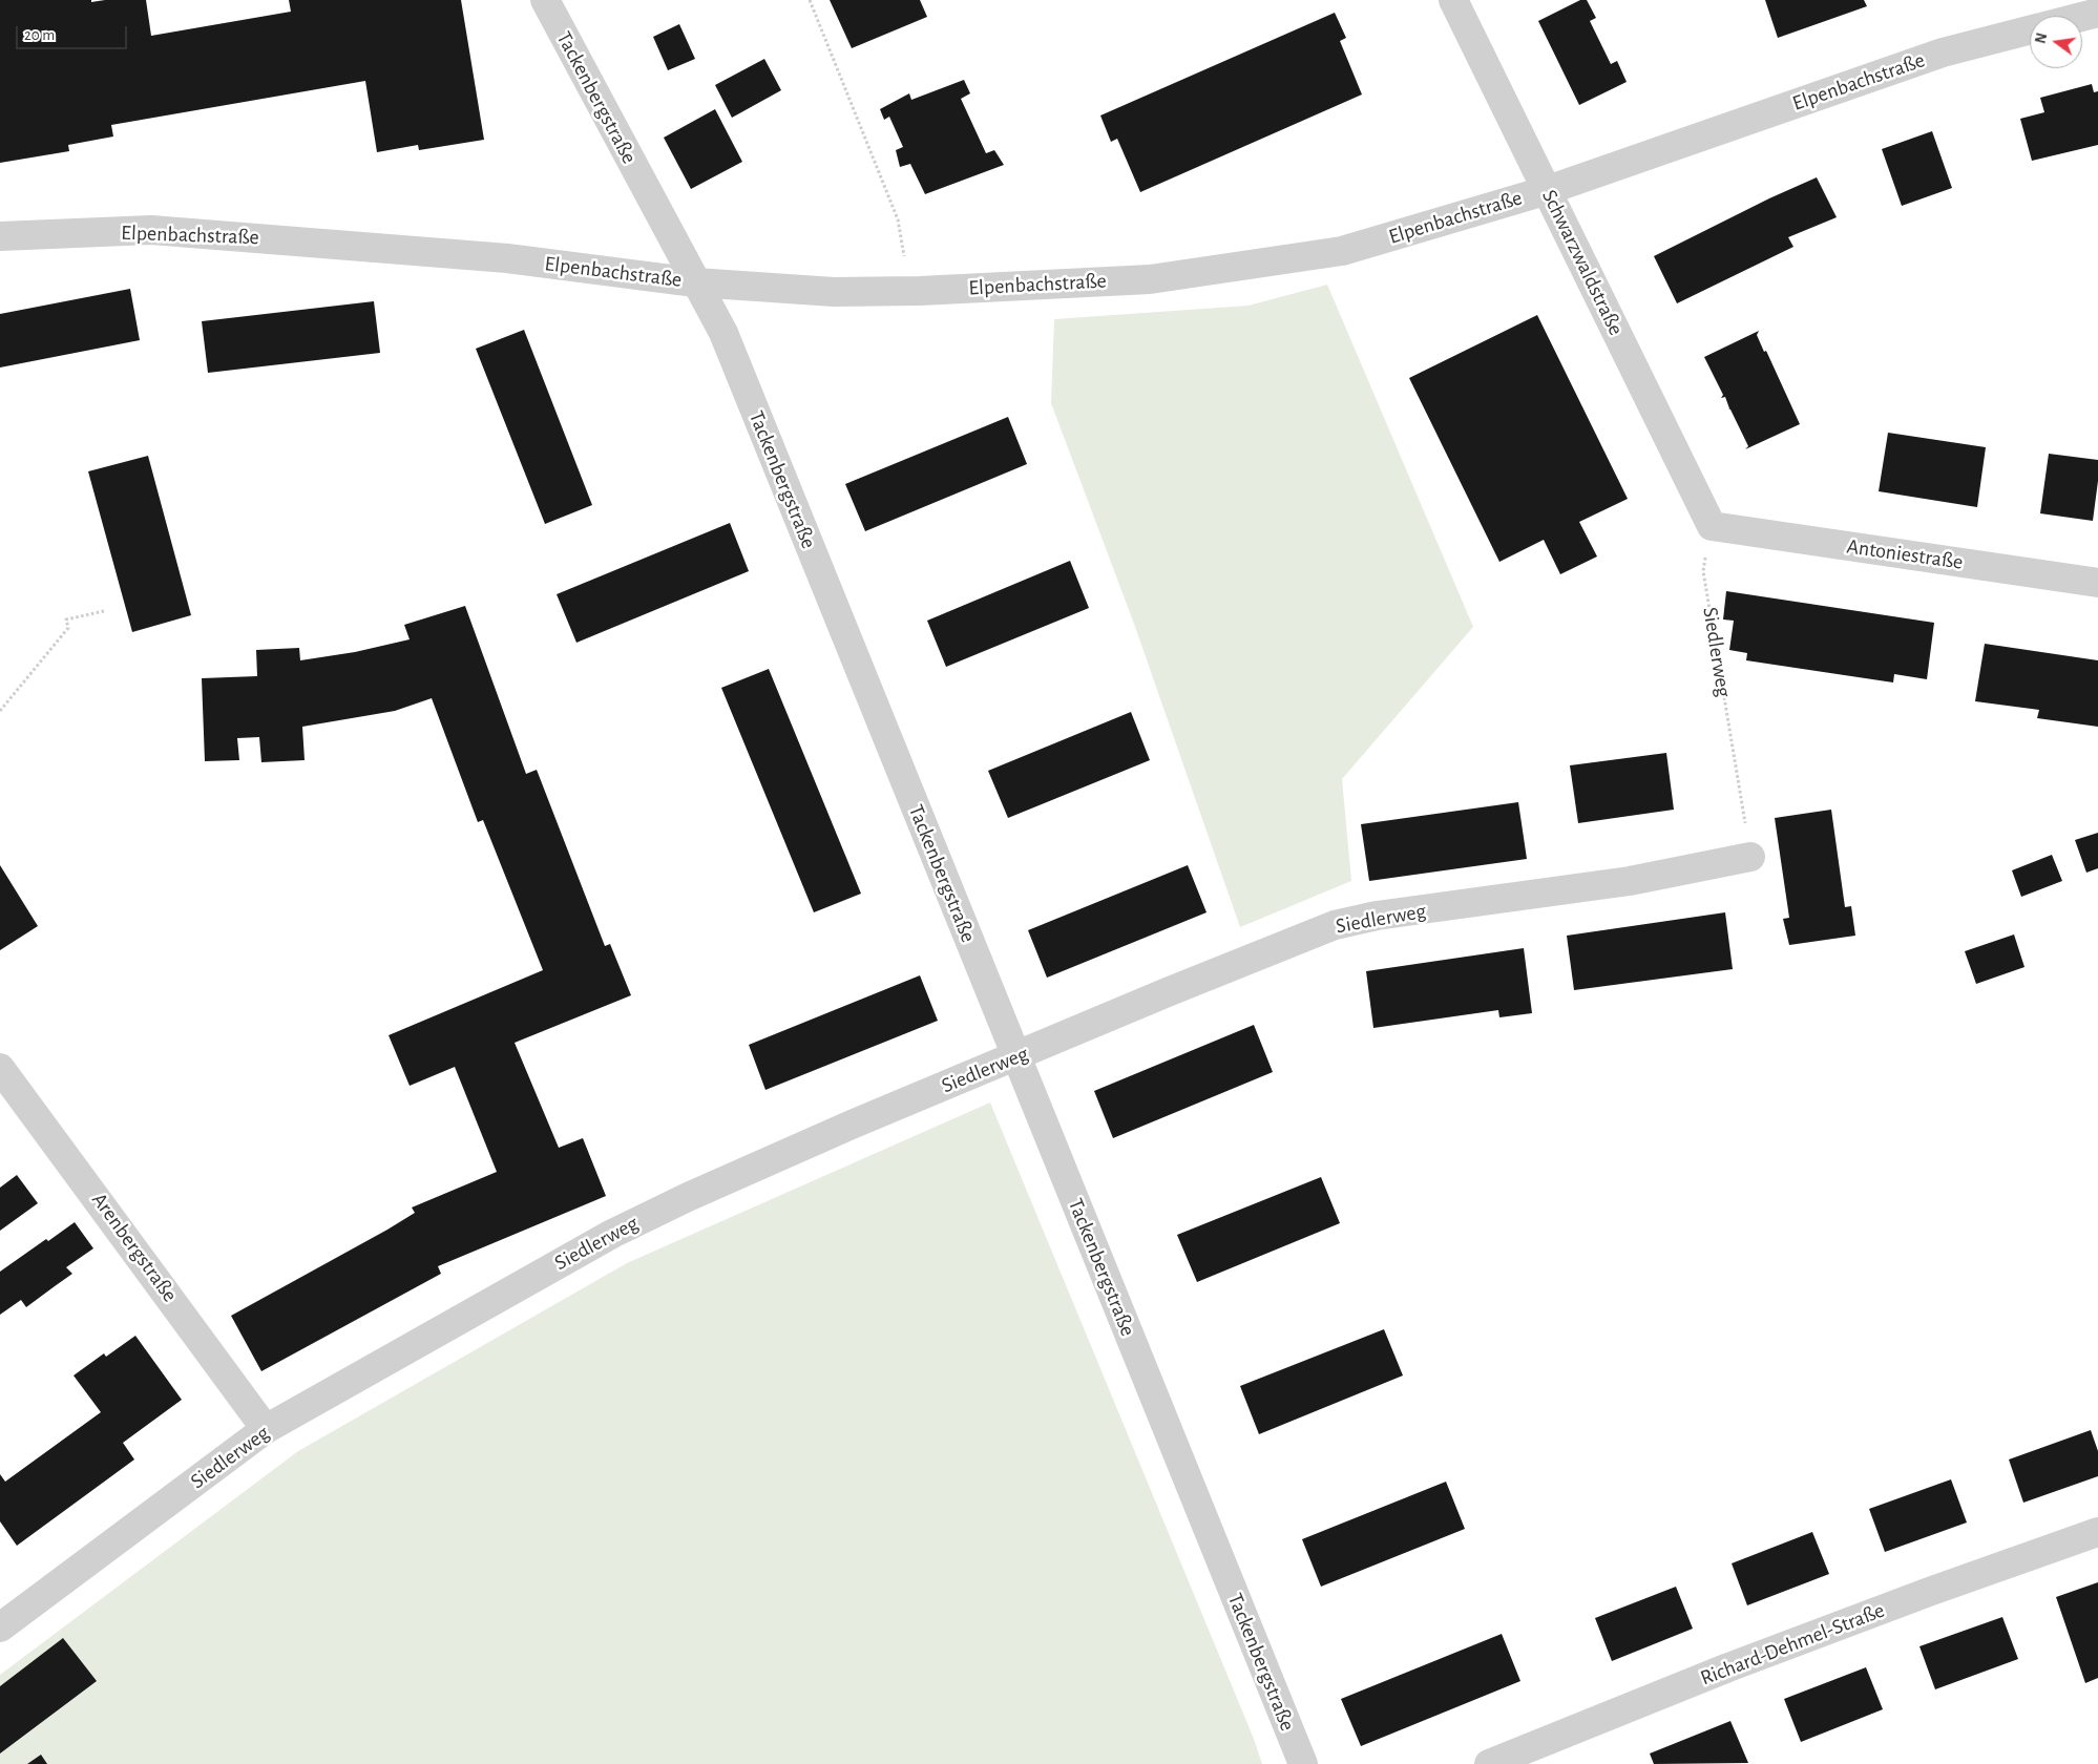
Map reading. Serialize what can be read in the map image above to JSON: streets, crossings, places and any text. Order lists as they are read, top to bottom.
{
  "streets": {
    "street": [
      "Elpenbachstraße",
      "Tackenbergstraße",
      "Schwarzwaldstraße",
      "Antoniestraße",
      "Siedlerweg",
      "Arenbergstraße",
      "Richard-Dehmel-Straße"
    ]
  },
  "crossings": [
    ["Elpenbachstraße", "Tackenbergstraße"],
    ["Elpenbachstraße", "Schwarzwaldstraße"],
    ["Tackenbergstraße", "Siedlerweg"],
    ["Schwarzwaldstraße", "Antoniestraße"],
    ["Schwarzwaldstraße", "Siedlerweg"],
    ["Antoniestraße", "Siedlerweg"],
    ["Siedlerweg", "Arenbergstraße"]
  ],
  "scale_bar": "20 m",
  "north": "left"
}
